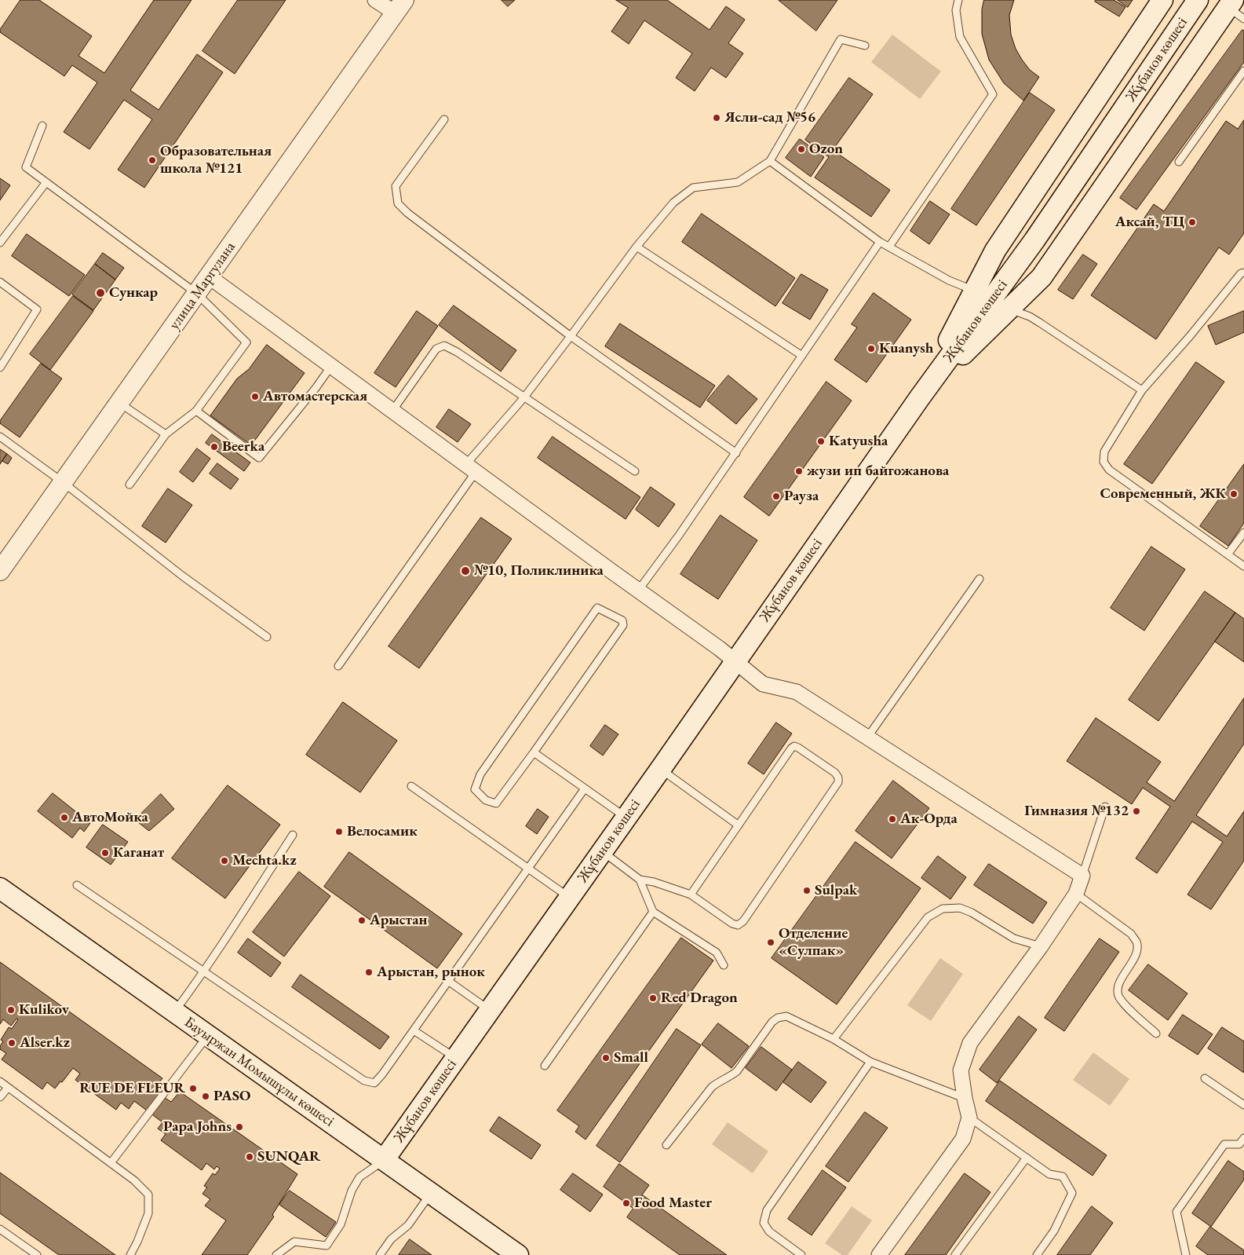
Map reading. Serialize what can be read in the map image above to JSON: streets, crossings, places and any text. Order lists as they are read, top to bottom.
{
  "streets": {
    "main road": ["Жұбанов көшесі", "Бауыржан Момышұлы көшесі"],
    "street": ["улица Маргулана"]
  },
  "crossings": [
    ["Жұбанов көшесі", "Бауыржан Момышұлы көшесі"]
  ],
  "places": [
    "Ясли-сад №56",
    "Ozon",
    "Образовательная школа №121",
    "Аксай, ТЦ",
    "Сункар",
    "Kuanysh",
    "Автомастерская",
    "Katyusha",
    "Beerka",
    "жузи ип байгожанова",
    "Современный, ЖК",
    "Рауза",
    "№10, Поликлиника",
    "Гимназия №132",
    "АвтоМойка",
    "Ак-Орда",
    "Велосамик",
    "Каганат",
    "Mechta.kz",
    "Sulpak",
    "Арыстан",
    "Отделение «Сулпак»",
    "Арыстан, рынок",
    "Red Dragon",
    "Kulikov",
    "Alser.kz",
    "Small",
    "RUE DE FLEUR",
    "PASO",
    "Papa Johns",
    "SUNQAR",
    "Food Master"
  ]
}
